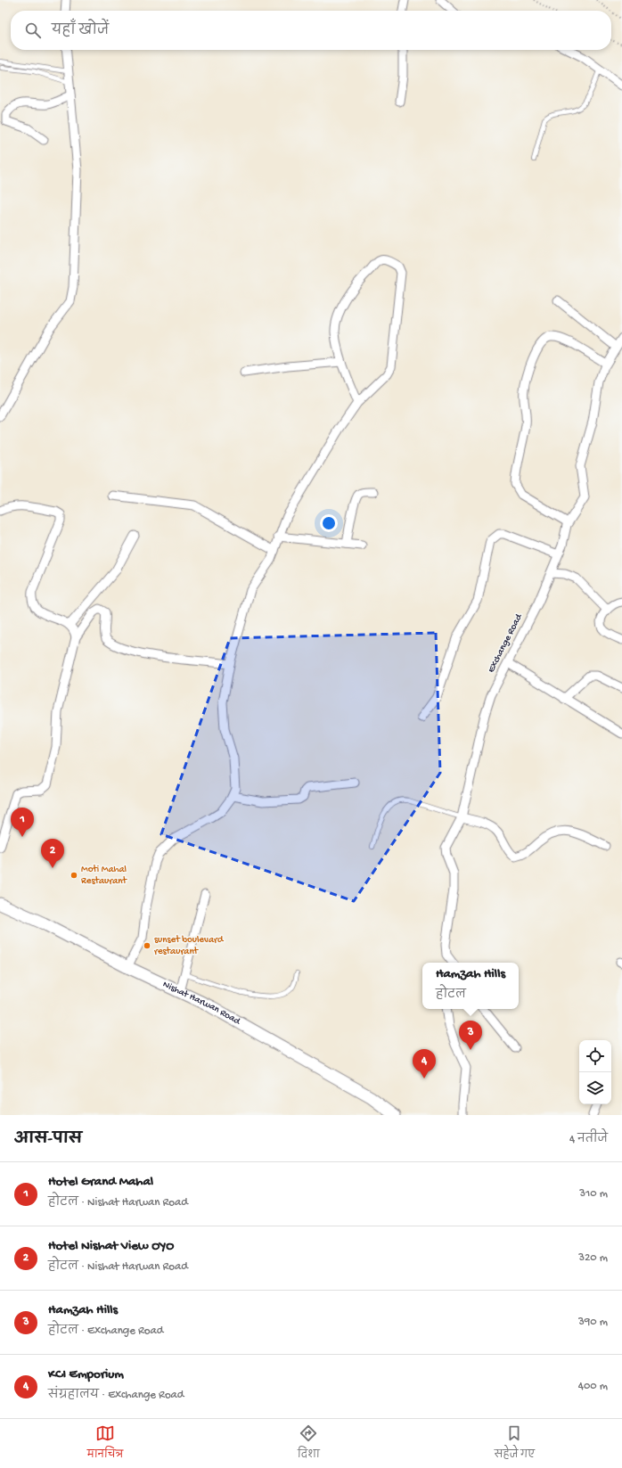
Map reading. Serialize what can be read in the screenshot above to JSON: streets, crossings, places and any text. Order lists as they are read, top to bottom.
{
  "streets": {
    "main road": ["Nishat Harwan Road"],
    "street": ["Exchange Road"]
  },
  "places": ["Moti Mahal Restaurant", "sunset boulevard restaurant"],
  "page": {
    "search": "यहाँ खोजें",
    "pins": [
      "1",
      "2",
      "3",
      "4"
    ],
    "popup": ["Hamzah Hills", "होटल"],
    "heading": ["आस-पास", "4 नतीजे"],
    "list": [
      {
        "mark": "1",
        "name": "Hotel Grand Mahal",
        "note": "होटल · Nishat Harwan Road",
        "value": "310 m"
      },
      {
        "mark": "2",
        "name": "Hotel Nishat View OYO",
        "note": "होटल · Nishat Harwan Road",
        "value": "320 m"
      },
      {
        "mark": "3",
        "name": "Hamzah Hills",
        "note": "होटल · Exchange Road",
        "value": "390 m"
      },
      {
        "mark": "4",
        "name": "KCI Emporium",
        "note": "संग्रहालय · Exchange Road",
        "value": "400 m"
      }
    ],
    "nav": ["मानचित्र", "दिशा", "सहेजे गए"]
  }
}
